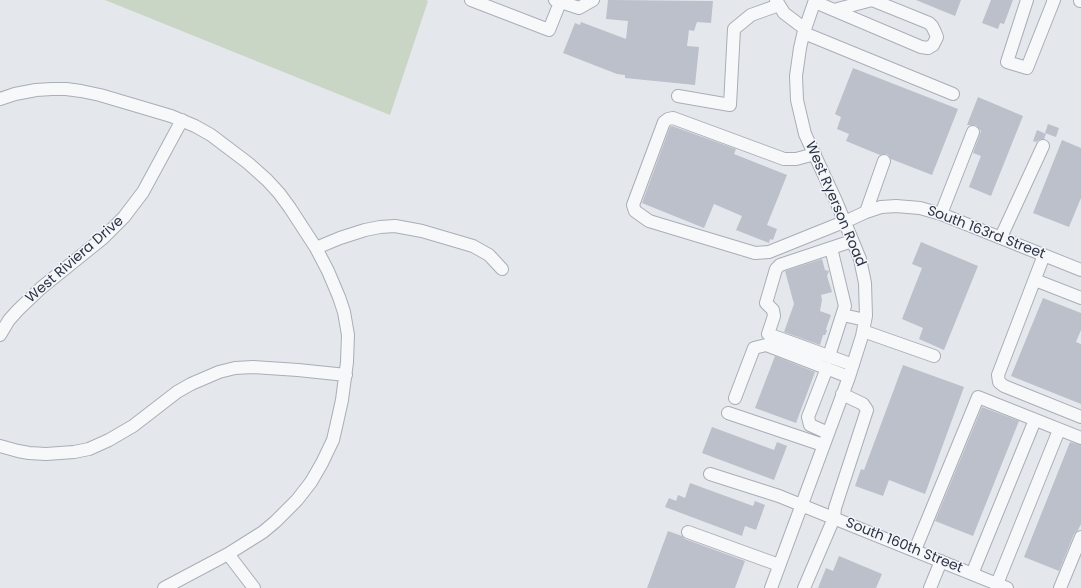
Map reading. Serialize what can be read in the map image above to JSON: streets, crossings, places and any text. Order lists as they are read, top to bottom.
{
  "streets": {
    "street": [
      "West Ryerson Road",
      "South 163rd Street",
      "West Riviera Drive",
      "South 160th Street"
    ]
  },
  "crossings": [
    ["West Ryerson Road", "South 163rd Street"],
    ["West Ryerson Road", "South 160th Street"]
  ]
}
